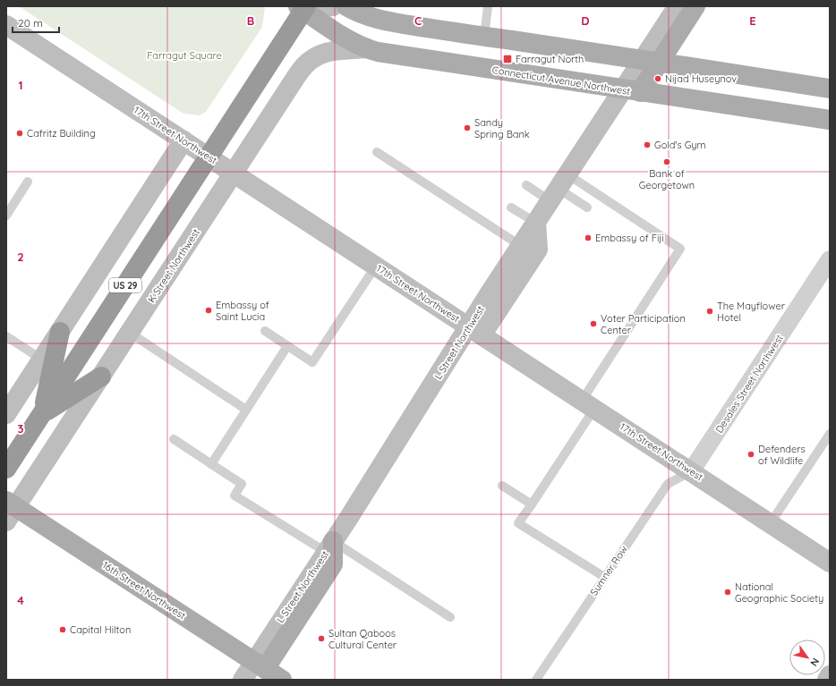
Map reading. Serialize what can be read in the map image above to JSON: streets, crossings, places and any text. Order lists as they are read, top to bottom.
{
  "streets": {
    "highway": ["US 29"],
    "main road": [
      "Connecticut Avenue Northwest",
      "17th Street Northwest",
      "K Street Northwest",
      "L Street Northwest",
      "16th Street Northwest"
    ],
    "street": ["Desales Street Northwest"],
    "lane": ["Sumner Row"]
  },
  "crossings": [
    ["Connecticut Avenue Northwest", "K Street Northwest"],
    ["Connecticut Avenue Northwest", "US 29"],
    ["Connecticut Avenue Northwest", "L Street Northwest"],
    ["17th Street Northwest", "K Street Northwest"],
    ["17th Street Northwest", "US 29"],
    ["17th Street Northwest", "L Street Northwest"],
    ["17th Street Northwest", "Desales Street Northwest"],
    ["17th Street Northwest", "Sumner Row"],
    ["K Street Northwest", "16th Street Northwest"],
    ["L Street Northwest", "16th Street Northwest"],
    ["Desales Street Northwest", "Sumner Row"]
  ],
  "parks": ["Farragut Square"],
  "places": {
    "transit": ["Farragut North"],
    "other": [
      "Nijad Huseynov",
      "Sandy Spring Bank",
      "Cafritz Building",
      "Gold's Gym",
      "Bank of Georgetown",
      "Embassy of Fiji",
      "Embassy of Saint Lucia",
      "The Mayflower Hotel",
      "Voter Participation Center",
      "Defenders of Wildlife",
      "National Geographic Society",
      "Capital Hilton",
      "Sultan Qaboos Cultural Center"
    ]
  },
  "scale_bar": "20 m",
  "north": "bottom right",
  "grid": {
    "columns": [
      "B",
      "C",
      "D",
      "E"
    ],
    "rows": [
      "1",
      "2",
      "3",
      "4"
    ]
  }
}
